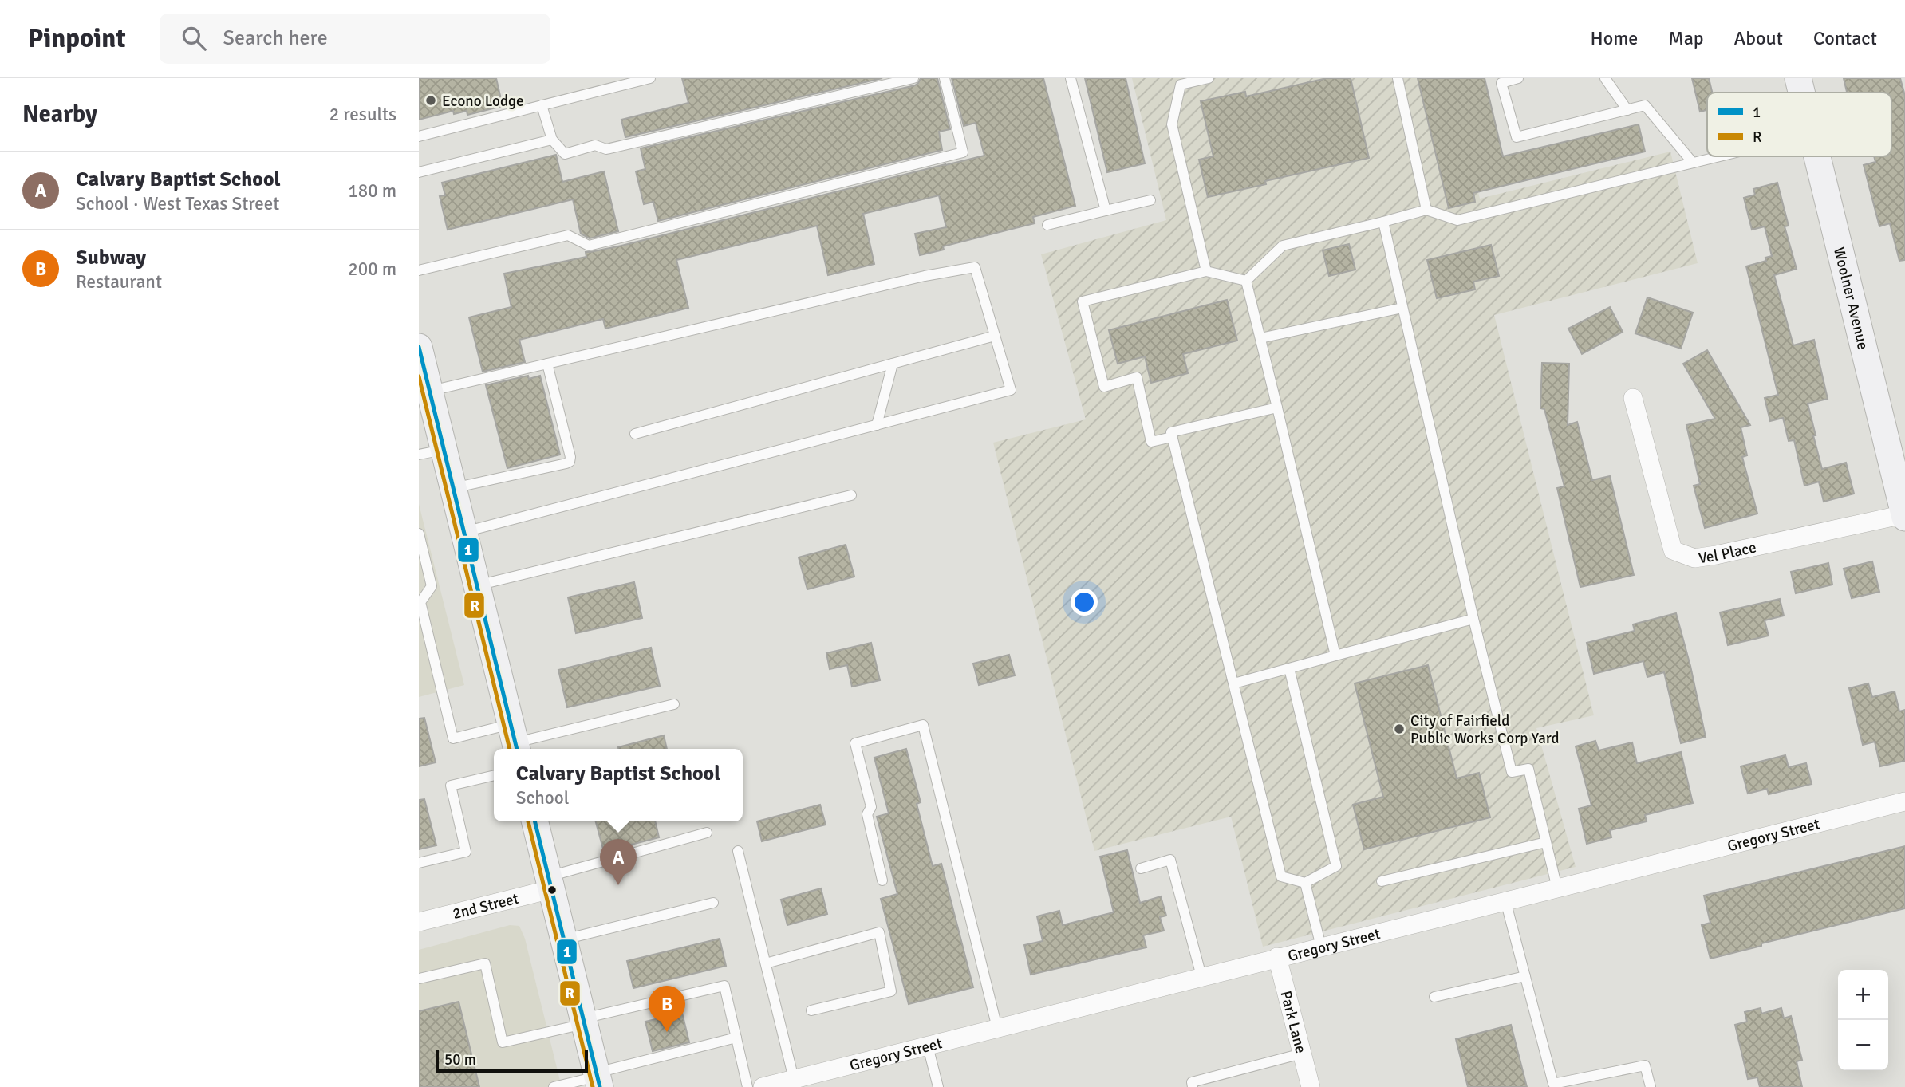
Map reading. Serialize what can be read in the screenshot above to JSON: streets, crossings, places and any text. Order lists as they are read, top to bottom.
{
  "streets": {
    "main road": ["Woolner Avenue"],
    "street": [
      "Vel Place",
      "Gregory Street",
      "2nd Street",
      "Park Lane"
    ]
  },
  "crossings": [
    ["Woolner Avenue", "Vel Place"],
    ["Gregory Street", "Park Lane"]
  ],
  "places": ["Econo Lodge", "City of Fairfield Public Works Corp Yard"],
  "lines": ["transit line 1", "transit line R"],
  "legend": ["1", "R"],
  "scale_bar": "50 m",
  "page": {
    "header": "Pinpoint",
    "search": "Search here",
    "nav": [
      "Home",
      "Map",
      "About",
      "Contact"
    ],
    "heading": ["Nearby", "2 results"],
    "list": [
      {
        "mark": "A",
        "name": "Calvary Baptist School",
        "note": "School · West Texas Street",
        "value": "180 m"
      },
      {
        "mark": "B",
        "name": "Subway",
        "note": "Restaurant",
        "value": "200 m"
      }
    ],
    "popup": ["Calvary Baptist School", "School"],
    "pins": ["A", "B"],
    "map_buttons": ["+", "−"],
    "scale": "50 m"
  }
}
